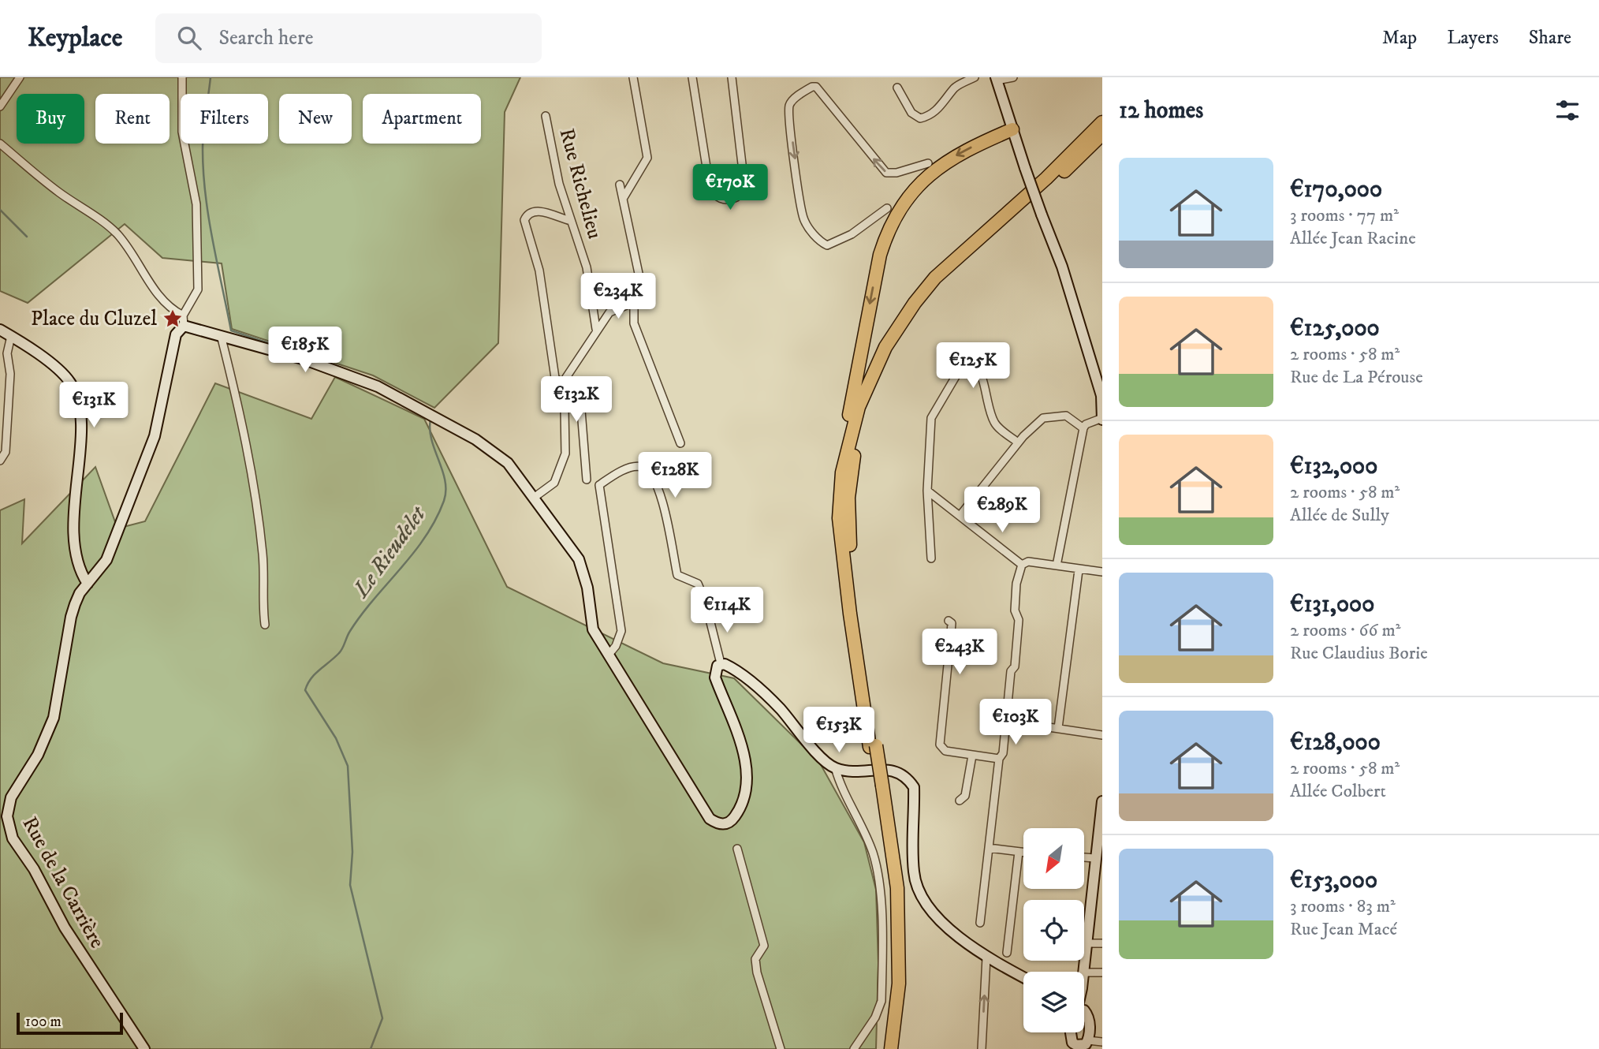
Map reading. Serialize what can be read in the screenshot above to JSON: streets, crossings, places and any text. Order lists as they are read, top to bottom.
{
  "streets": {
    "street": ["Rue Richelieu", "Rue de la Carrière"]
  },
  "water": ["Le Rieudelet"],
  "places": {
    "place": ["Place du Cluzel"]
  },
  "scale_bar": "100 m",
  "north": "bottom left",
  "page": {
    "header": "Keyplace",
    "search": "Search here",
    "nav": ["Map", "Layers", "Share"],
    "heading": "12 homes",
    "chip": [
      "Buy",
      "Rent",
      "Filters",
      "New",
      "Apartment"
    ],
    "list": [
      {
        "name": "€170,000",
        "note": "3 rooms · 77 m² · Allée Jean Racine"
      },
      {
        "name": "€125,000",
        "note": "2 rooms · 58 m² · Rue de La Pérouse"
      },
      {
        "name": "€132,000",
        "note": "2 rooms · 58 m² · Allée de Sully"
      },
      {
        "name": "€131,000",
        "note": "2 rooms · 66 m² · Rue Claudius Borie"
      },
      {
        "name": "€128,000",
        "note": "2 rooms · 58 m² · Allée Colbert"
      },
      {
        "name": "€153,000",
        "note": "3 rooms · 83 m² · Rue Jean Macé"
      }
    ],
    "price": [
      "€170K",
      "€234K",
      "€185K",
      "€125K",
      "€132K",
      "€131K",
      "€128K",
      "€289K",
      "€114K",
      "€243K",
      "€103K",
      "€153K"
    ],
    "scale": "100 m"
  }
}
